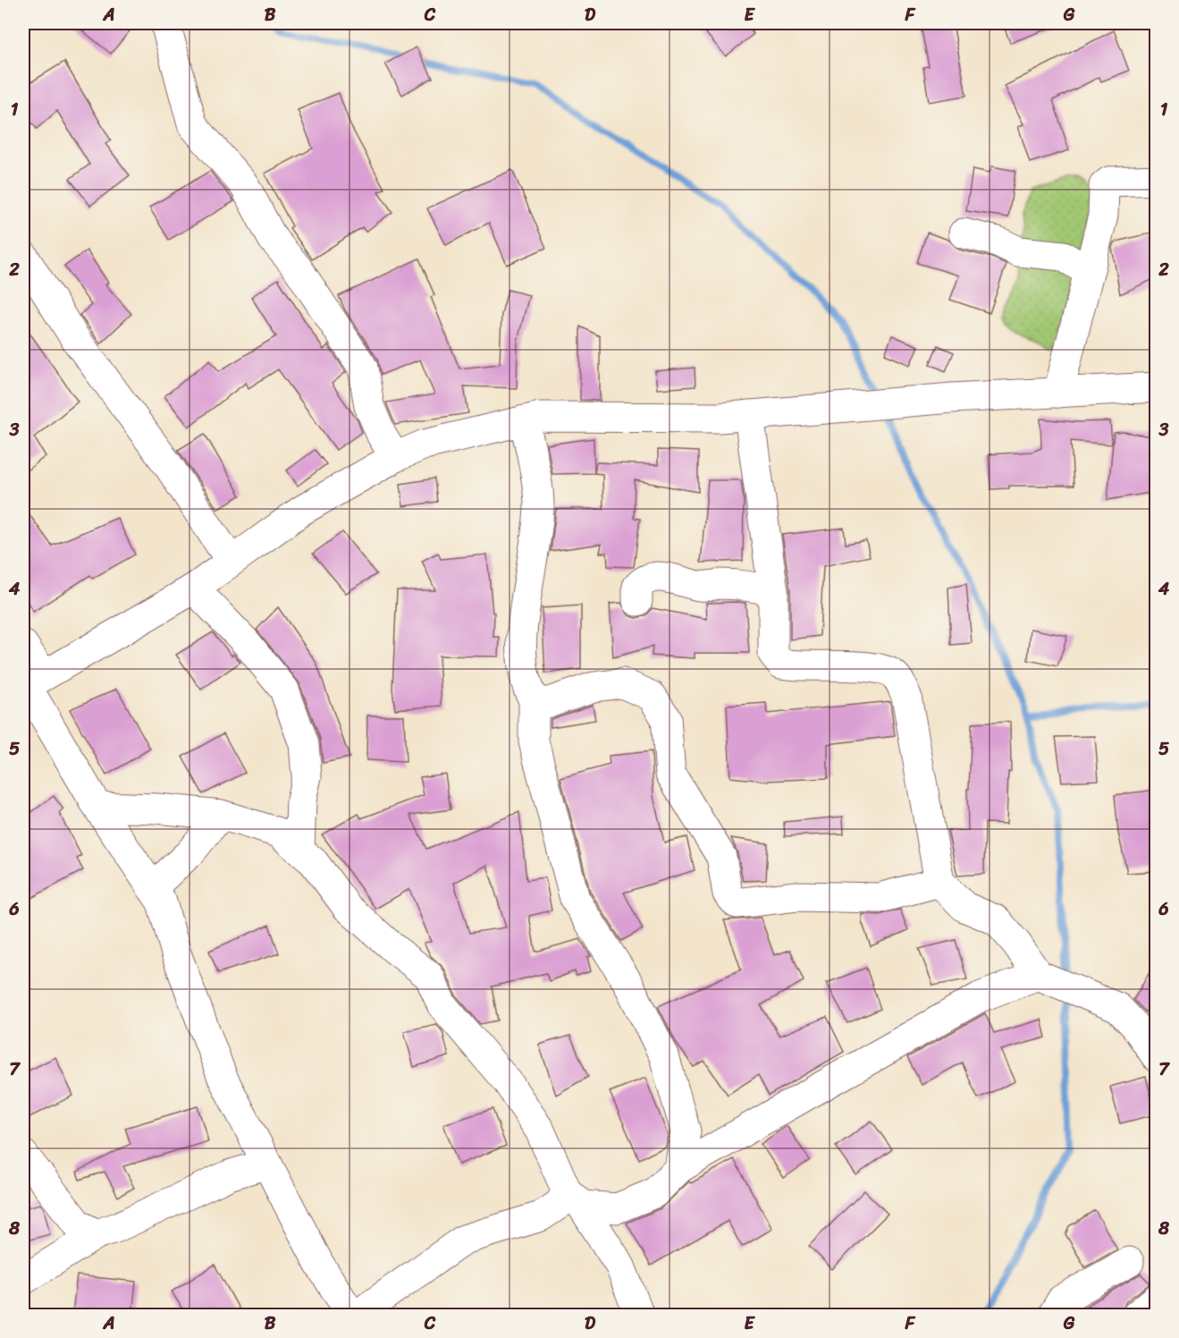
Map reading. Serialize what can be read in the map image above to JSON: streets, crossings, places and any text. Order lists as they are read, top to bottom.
{
  "grid": {
    "columns": [
      "A",
      "B",
      "C",
      "D",
      "E",
      "F",
      "G"
    ],
    "rows": [
      "1",
      "2",
      "3",
      "4",
      "5",
      "6",
      "7",
      "8"
    ]
  }
}
